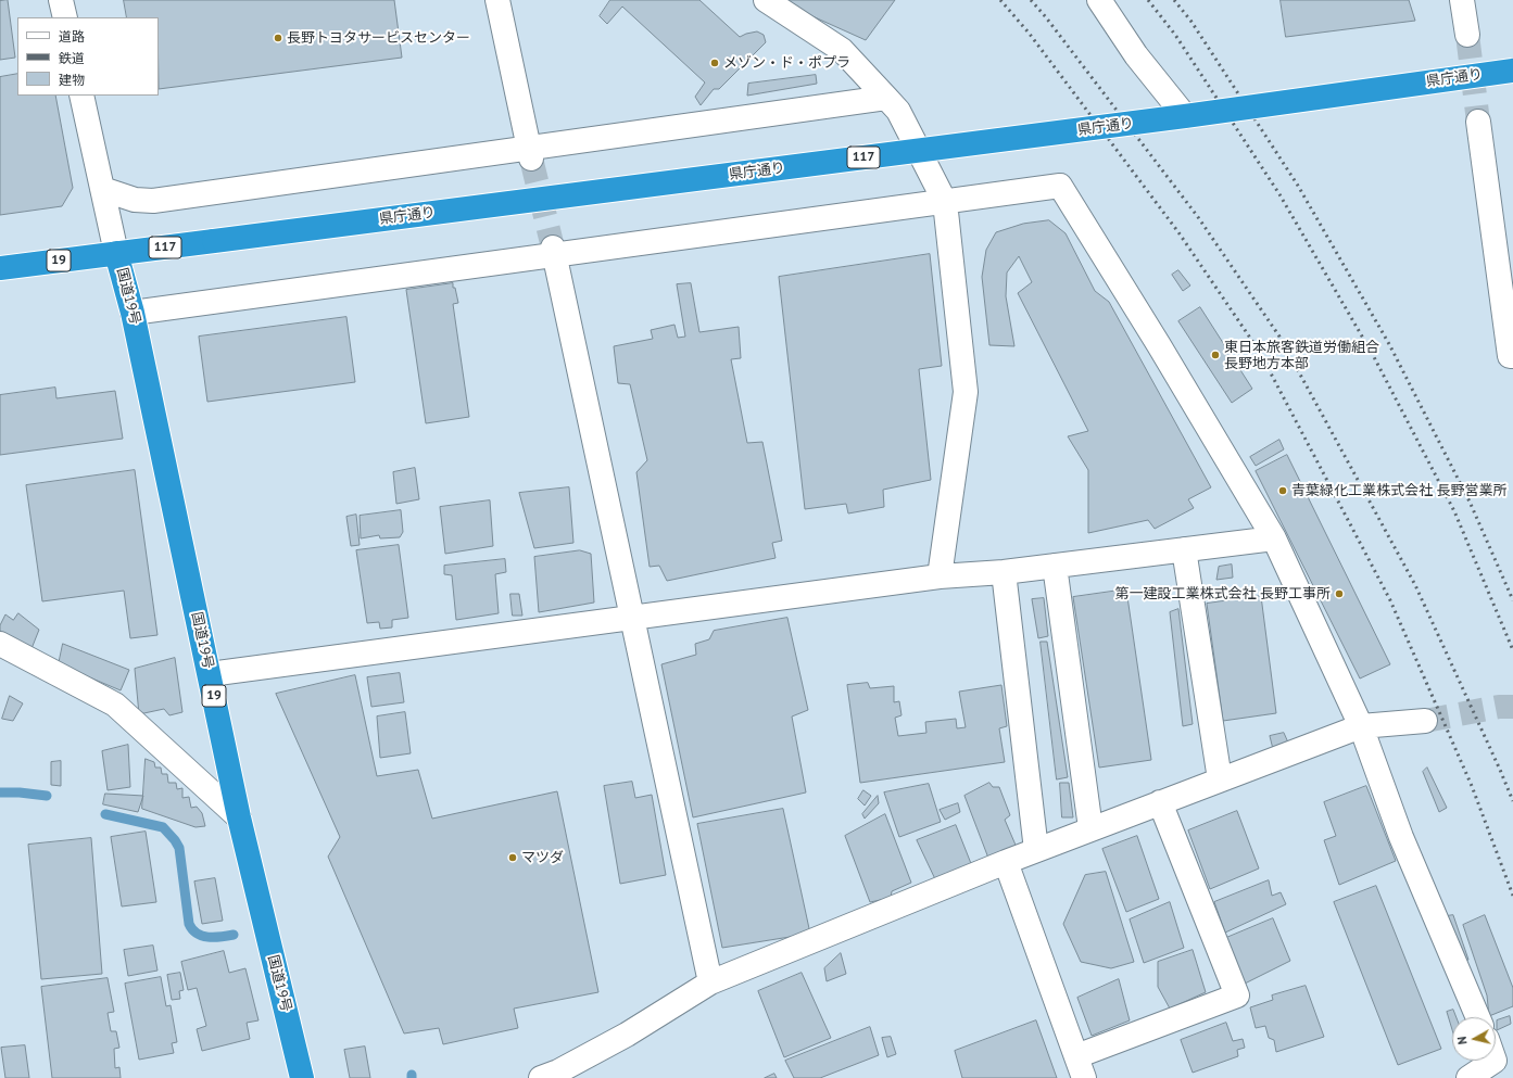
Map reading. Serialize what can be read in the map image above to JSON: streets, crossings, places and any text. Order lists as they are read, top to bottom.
{
  "streets": {
    "highway": [
      "県庁通り",
      "117",
      "19",
      "国道19号"
    ]
  },
  "crossings": [
    ["県庁通り", "国道19号"]
  ],
  "places": [
    "長野トヨタサービスセンター",
    "メゾン・ド・ポプラ",
    "東日本旅客鉄道労働組合 長野地方本部",
    "青葉緑化工業株式会社 長野営業所",
    "第一建設工業株式会社 長野工事所",
    "マツダ"
  ],
  "legend": ["道路", "鉄道", "建物"],
  "north": "left"
}
